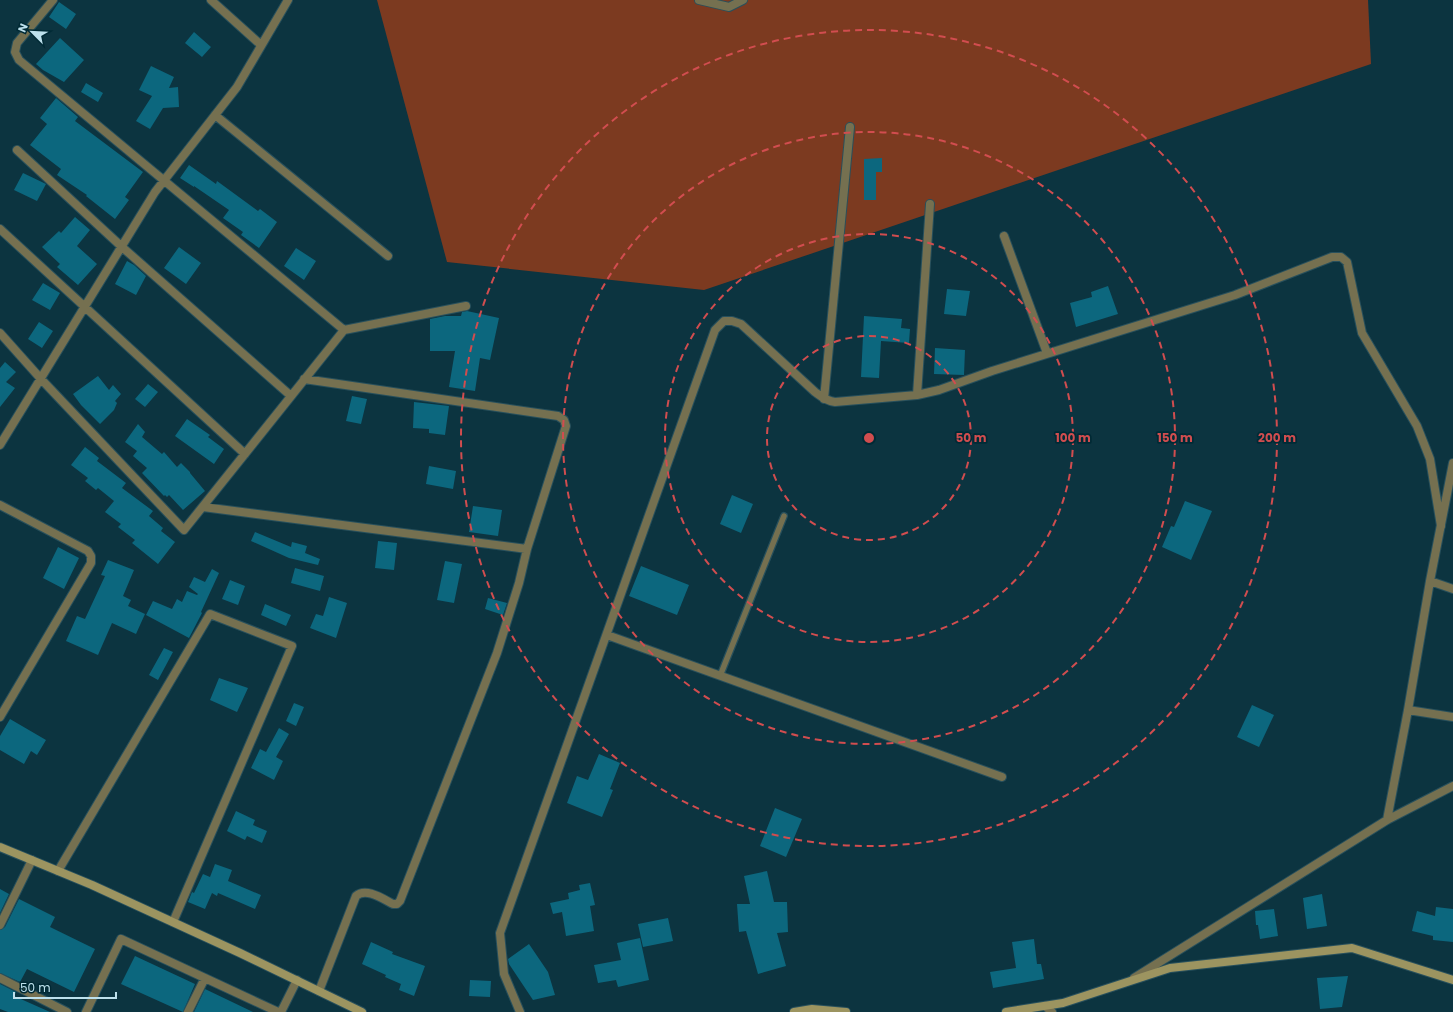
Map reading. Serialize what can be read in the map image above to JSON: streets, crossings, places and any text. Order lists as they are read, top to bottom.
{
  "scale_bar": "50 m",
  "north": "top left",
  "rings": [
    "50 m",
    "100 m",
    "150 m",
    "200 m"
  ]
}
